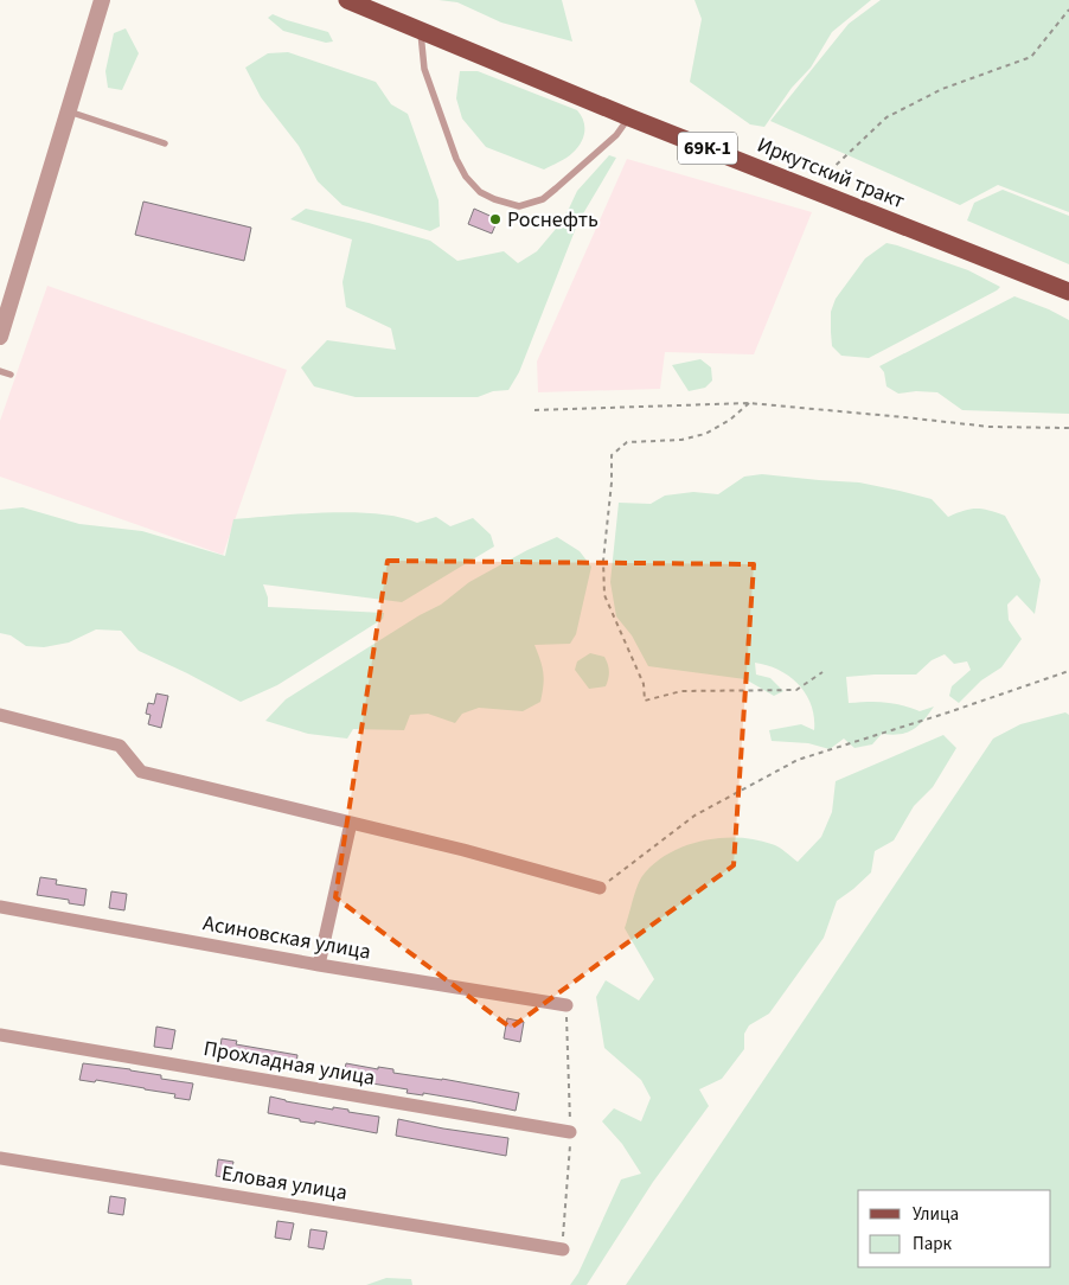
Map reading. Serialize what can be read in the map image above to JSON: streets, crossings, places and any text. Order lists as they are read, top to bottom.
{
  "streets": {
    "main road": ["69К-1", "Иркутский тракт"],
    "street": ["Асиновская улица", "Прохладная улица", "Еловая улица"]
  },
  "places": ["Роснефть"],
  "legend": ["Улица", "Парк"]
}
